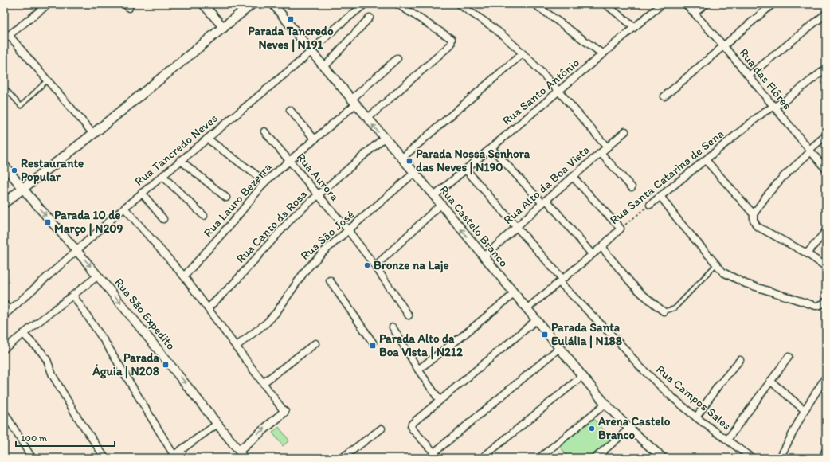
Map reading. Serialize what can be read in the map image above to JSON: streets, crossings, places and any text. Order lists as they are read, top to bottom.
{
  "streets": {
    "street": [
      "Rua das Flôres",
      "Rua Santo Antônio",
      "Rua Tancredo Neves",
      "Rua Aurora",
      "Rua Santa Catarina de Sena",
      "Rua Alto da Boa Vista",
      "Rua Lauro Bezerra",
      "Rua Canto da Rosa",
      "Rua Castelo Branco",
      "Rua São José",
      "Rua São Expedito",
      "Rua Campos Sales"
    ]
  },
  "crossings": [
    ["Rua das Flôres", "Rua Santa Catarina de Sena"],
    ["Rua Santo Antônio", "Rua Castelo Branco"],
    ["Rua Santo Antônio", "Rua Campos Sales"],
    ["Rua Tancredo Neves", "Rua Castelo Branco"],
    ["Rua Tancredo Neves", "Rua São Expedito"],
    ["Rua Aurora", "Rua Lauro Bezerra"],
    ["Rua Aurora", "Rua Canto da Rosa"],
    ["Rua Aurora", "Rua São José"],
    ["Rua Santa Catarina de Sena", "Rua Castelo Branco"],
    ["Rua Santa Catarina de Sena", "Rua Campos Sales"],
    ["Rua Alto da Boa Vista", "Rua Castelo Branco"],
    ["Rua Alto da Boa Vista", "Rua Campos Sales"],
    ["Rua Lauro Bezerra", "Rua Castelo Branco"],
    ["Rua Canto da Rosa", "Rua Castelo Branco"],
    ["Rua Castelo Branco", "Rua São José"]
  ],
  "places": {
    "transit": [
      "Parada Tancredo Neves | N191",
      "Parada Nossa Senhora das Neves | N190",
      "Parada 10 de Março | N209",
      "Parada Santa Eulália | N188",
      "Parada Alto da Boa Vista | N212",
      "Parada Águia | N208"
    ],
    "other": ["Restaurante Popular", "Bronze na Laje", "Arena Castelo Branco"]
  },
  "scale_bar": "100 m"
}
